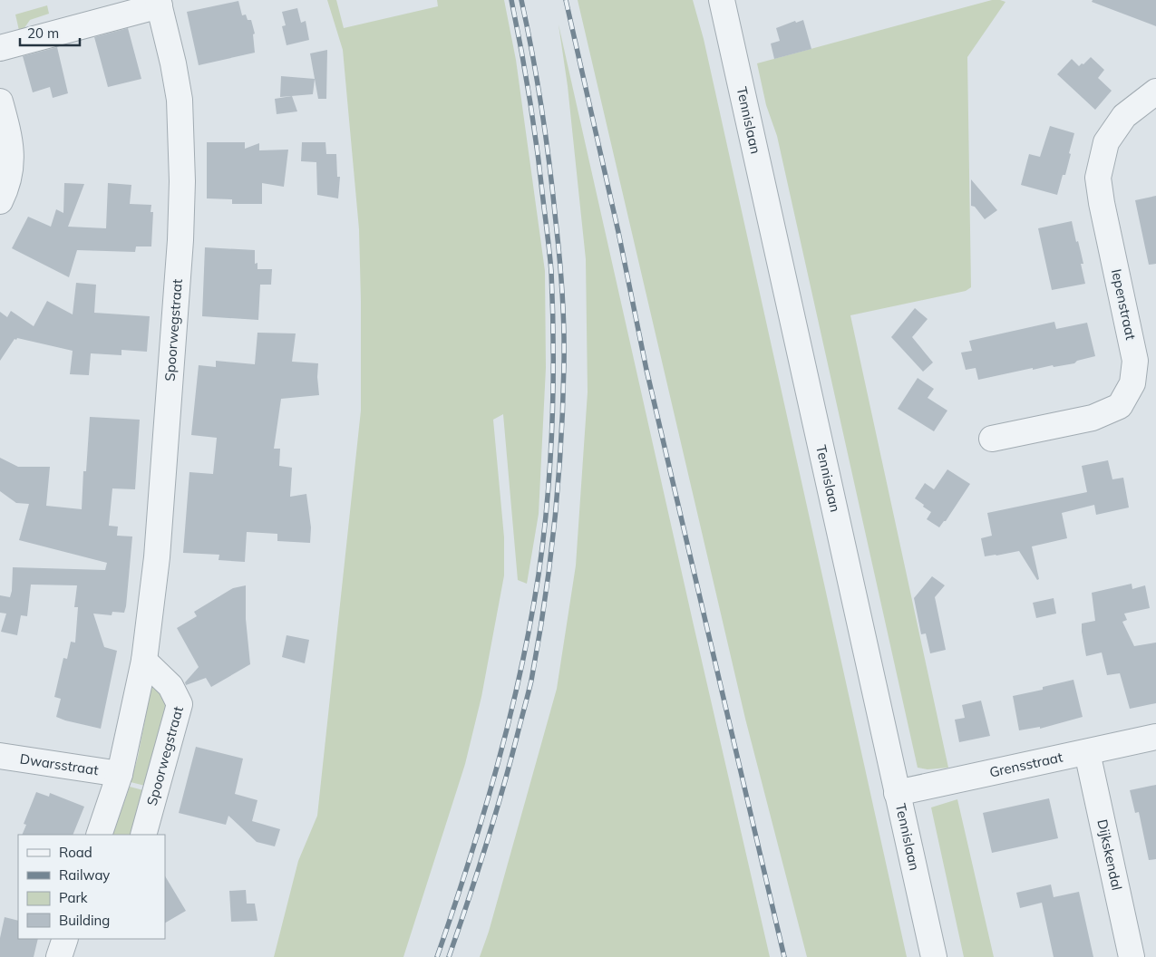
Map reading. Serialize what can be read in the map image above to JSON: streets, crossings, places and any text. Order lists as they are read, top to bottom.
{
  "streets": {
    "street": [
      "Tennislaan",
      "Iepenstraat",
      "Spoorwegstraat",
      "Dwarsstraat",
      "Grensstraat",
      "Dijkskendal"
    ]
  },
  "crossings": [
    ["Tennislaan", "Grensstraat"],
    ["Spoorwegstraat", "Dwarsstraat"],
    ["Grensstraat", "Dijkskendal"]
  ],
  "legend": [
    "Road",
    "Railway",
    "Park",
    "Building"
  ],
  "scale_bar": "20 m"
}
